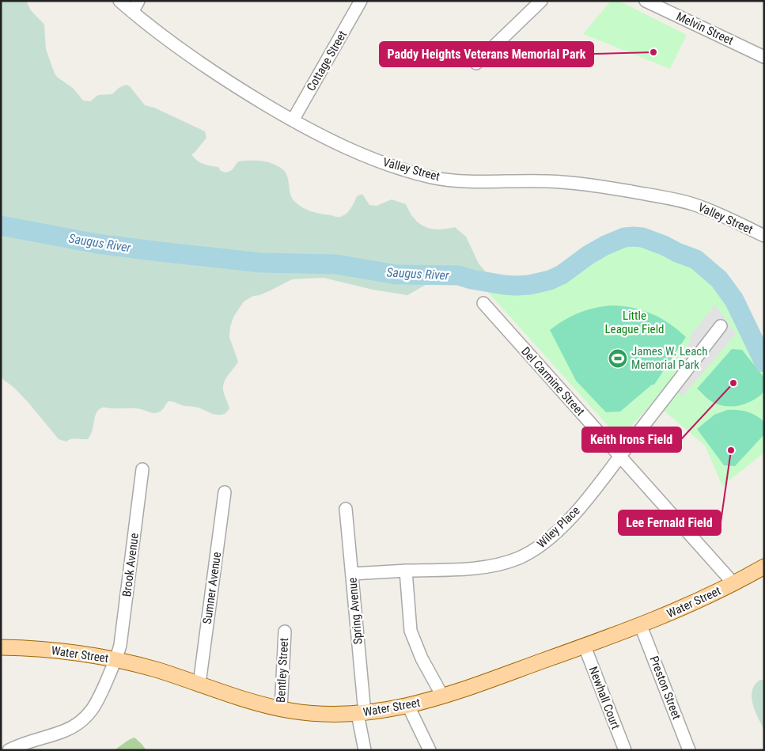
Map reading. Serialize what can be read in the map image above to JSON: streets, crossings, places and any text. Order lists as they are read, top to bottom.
{
  "streets": {
    "main road": ["Water Street"],
    "street": [
      "Melvin Street",
      "Cottage Street",
      "Valley Street",
      "Del Carmine Street",
      "Wiley Place",
      "Brook Avenue",
      "Sumner Avenue",
      "Spring Avenue",
      "Bentley Street",
      "Preston Street",
      "Newhall Court"
    ]
  },
  "crossings": [
    ["Cottage Street", "Valley Street"],
    ["Del Carmine Street", "Wiley Place"],
    ["Del Carmine Street", "Water Street"],
    ["Wiley Place", "Spring Avenue"],
    ["Brook Avenue", "Water Street"],
    ["Sumner Avenue", "Water Street"],
    ["Water Street", "Spring Avenue"],
    ["Water Street", "Bentley Street"],
    ["Water Street", "Preston Street"],
    ["Water Street", "Newhall Court"]
  ],
  "water": ["Saugus River"],
  "parks": ["Little League Field"],
  "places": {
    "other": ["Paddy Heights Veterans Memorial Park", "Keith Irons Field", "Lee Fernald Field"],
    "sports": ["James W. Leach Memorial Park"]
  }
}
